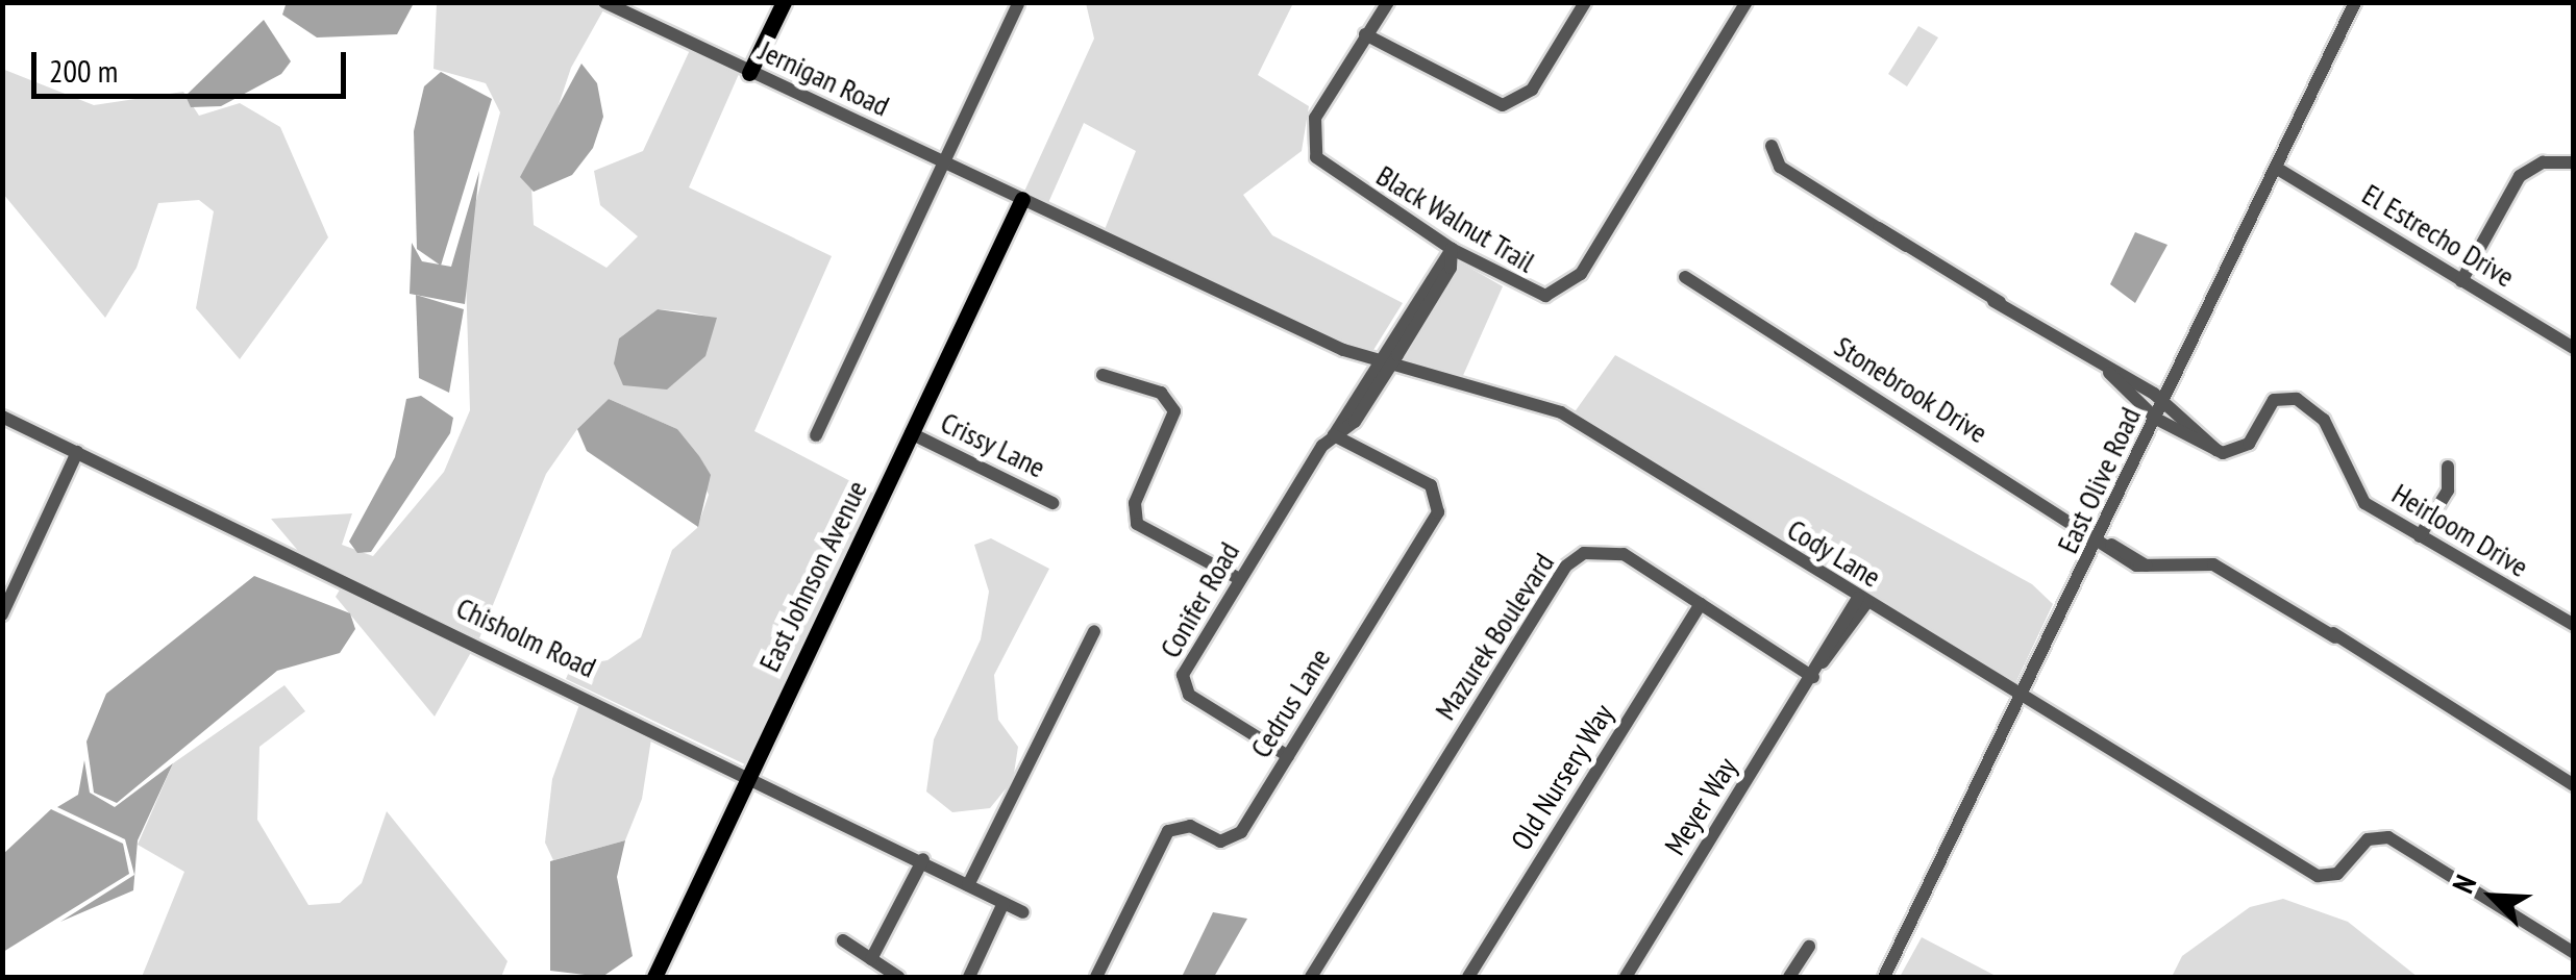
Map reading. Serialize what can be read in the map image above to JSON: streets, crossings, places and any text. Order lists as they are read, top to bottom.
{
  "streets": {
    "main road": ["East Johnson Avenue"],
    "street": [
      "Jernigan Road",
      "Black Walnut Trail",
      "El Estrecho Drive",
      "Stonebrook Drive",
      "Crissy Lane",
      "East Olive Road",
      "Heirloom Drive",
      "Cody Lane",
      "Conifer Road",
      "Mazurek Boulevard",
      "Chisholm Road",
      "Cedrus Lane",
      "Old Nursery Way",
      "Meyer Way"
    ]
  },
  "crossings": [
    ["Jernigan Road", "Cody Lane"],
    ["Jernigan Road", "East Johnson Avenue"],
    ["Black Walnut Trail", "Conifer Road"],
    ["El Estrecho Drive", "East Olive Road"],
    ["Stonebrook Drive", "East Olive Road"],
    ["Crissy Lane", "East Johnson Avenue"],
    ["East Olive Road", "Cody Lane"],
    ["Cody Lane", "East Johnson Avenue"],
    ["Cody Lane", "Conifer Road"],
    ["Cody Lane", "Meyer Way"],
    ["East Johnson Avenue", "Chisholm Road"],
    ["Conifer Road", "Cedrus Lane"],
    ["Mazurek Boulevard", "Old Nursery Way"],
    ["Mazurek Boulevard", "Meyer Way"]
  ],
  "scale_bar": "200 m",
  "north": "top left"
}
